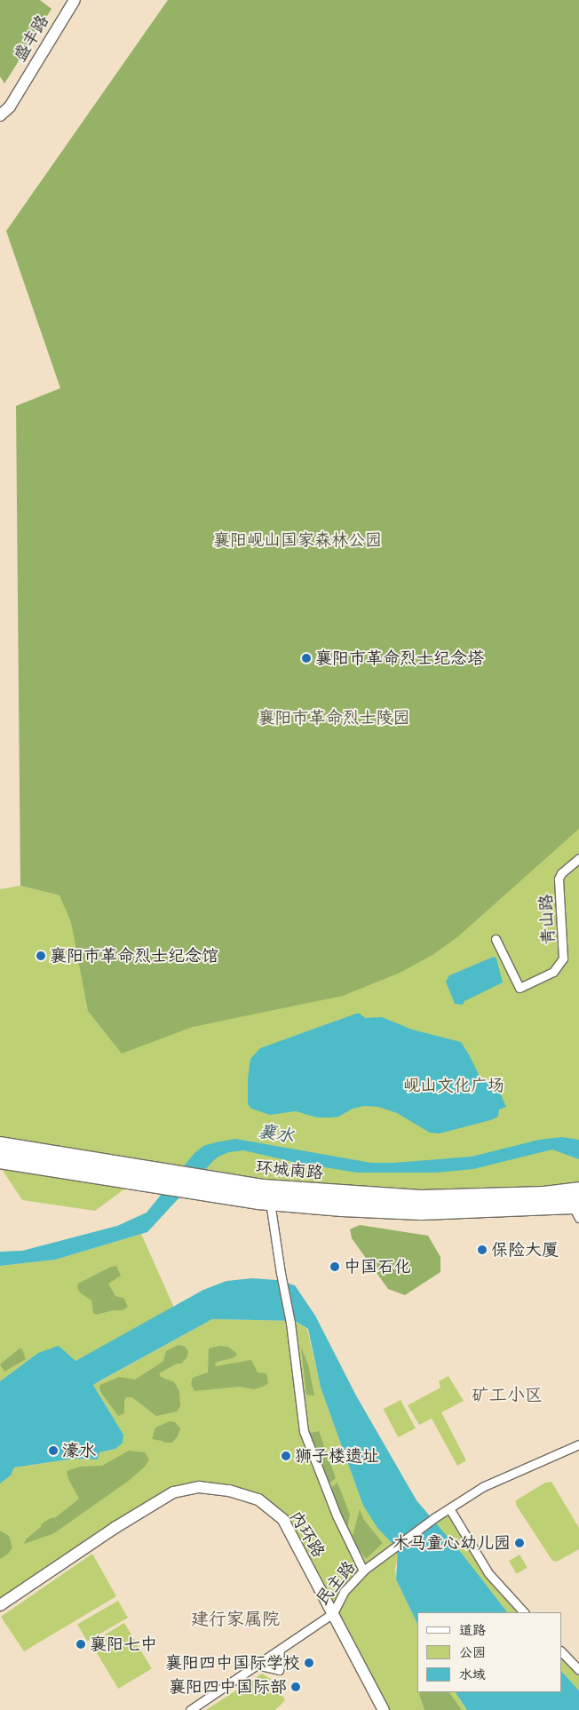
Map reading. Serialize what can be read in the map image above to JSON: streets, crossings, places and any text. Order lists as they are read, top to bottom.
{
  "streets": {
    "highway": ["环城南路"],
    "street": [
      "盛丰路",
      "青山路",
      "内环路",
      "民主路"
    ]
  },
  "crossings": [
    ["内环路", "民主路"]
  ],
  "districts": ["矿工小区", "建行家属院"],
  "water": ["襄水"],
  "parks": ["襄阳岘山国家森林公园", "襄阳市革命烈士陵园", "岘山文化广场"],
  "places": [
    "襄阳市革命烈士纪念塔",
    "襄阳市革命烈士纪念馆",
    "保险大厦",
    "中国石化",
    "濠水",
    "狮子楼遗址",
    "木马童心幼儿园",
    "襄阳七中",
    "襄阳四中国际学校",
    "襄阳四中国际部"
  ],
  "legend": ["道路", "公园", "水域"]
}
